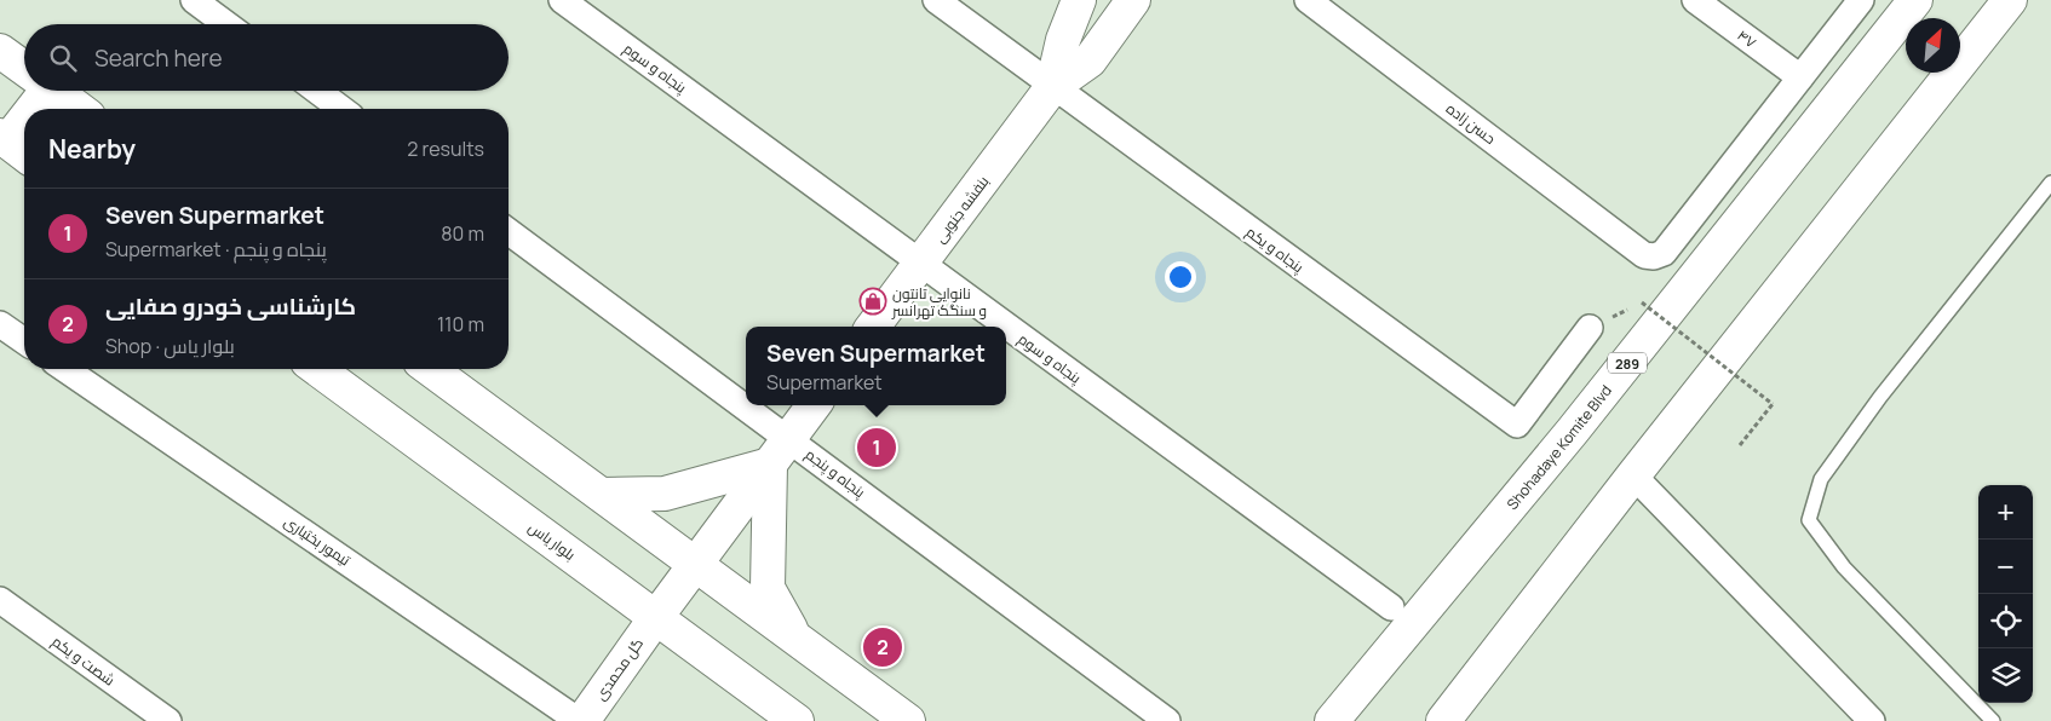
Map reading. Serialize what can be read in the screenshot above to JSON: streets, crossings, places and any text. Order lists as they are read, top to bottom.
{
  "streets": {
    "main road": [
      "بنفشه جنوبی",
      "289",
      "Shohadaye Komite Blvd",
      "بلوار یاس",
      "گل محمدی"
    ],
    "street": [
      "۴۷",
      "پنجاه و سوم",
      "حسن زاده",
      "پنجاه و یکم",
      "پنجاه و پنجم",
      "تیمور بختیاری",
      "شصت و یکم"
    ]
  },
  "crossings": [
    ["۴۷", "حسن زاده"],
    ["پنجاه و سوم", "بنفشه جنوبی"],
    ["بنفشه جنوبی", "پنجاه و یکم"],
    ["تیمور بختیاری", "گل محمدی"],
    ["بلوار یاس", "گل محمدی"]
  ],
  "places": {
    "shop": ["نانوایی تانتون و سنگک تهرانسر"]
  },
  "north": "top right",
  "page": {
    "search": "Search here",
    "heading": ["Nearby", "2 results"],
    "list": [
      {
        "mark": "1",
        "name": "Seven Supermarket",
        "note": "Supermarket · پنجاه و پنجم",
        "value": "80 m"
      },
      {
        "mark": "2",
        "name": "کارشناسی خودرو صفایی",
        "note": "Shop · بلوار یاس",
        "value": "110 m"
      }
    ],
    "popup": ["Seven Supermarket", "Supermarket"],
    "pins": ["1", "2"],
    "map_buttons": ["+", "−"]
  }
}
